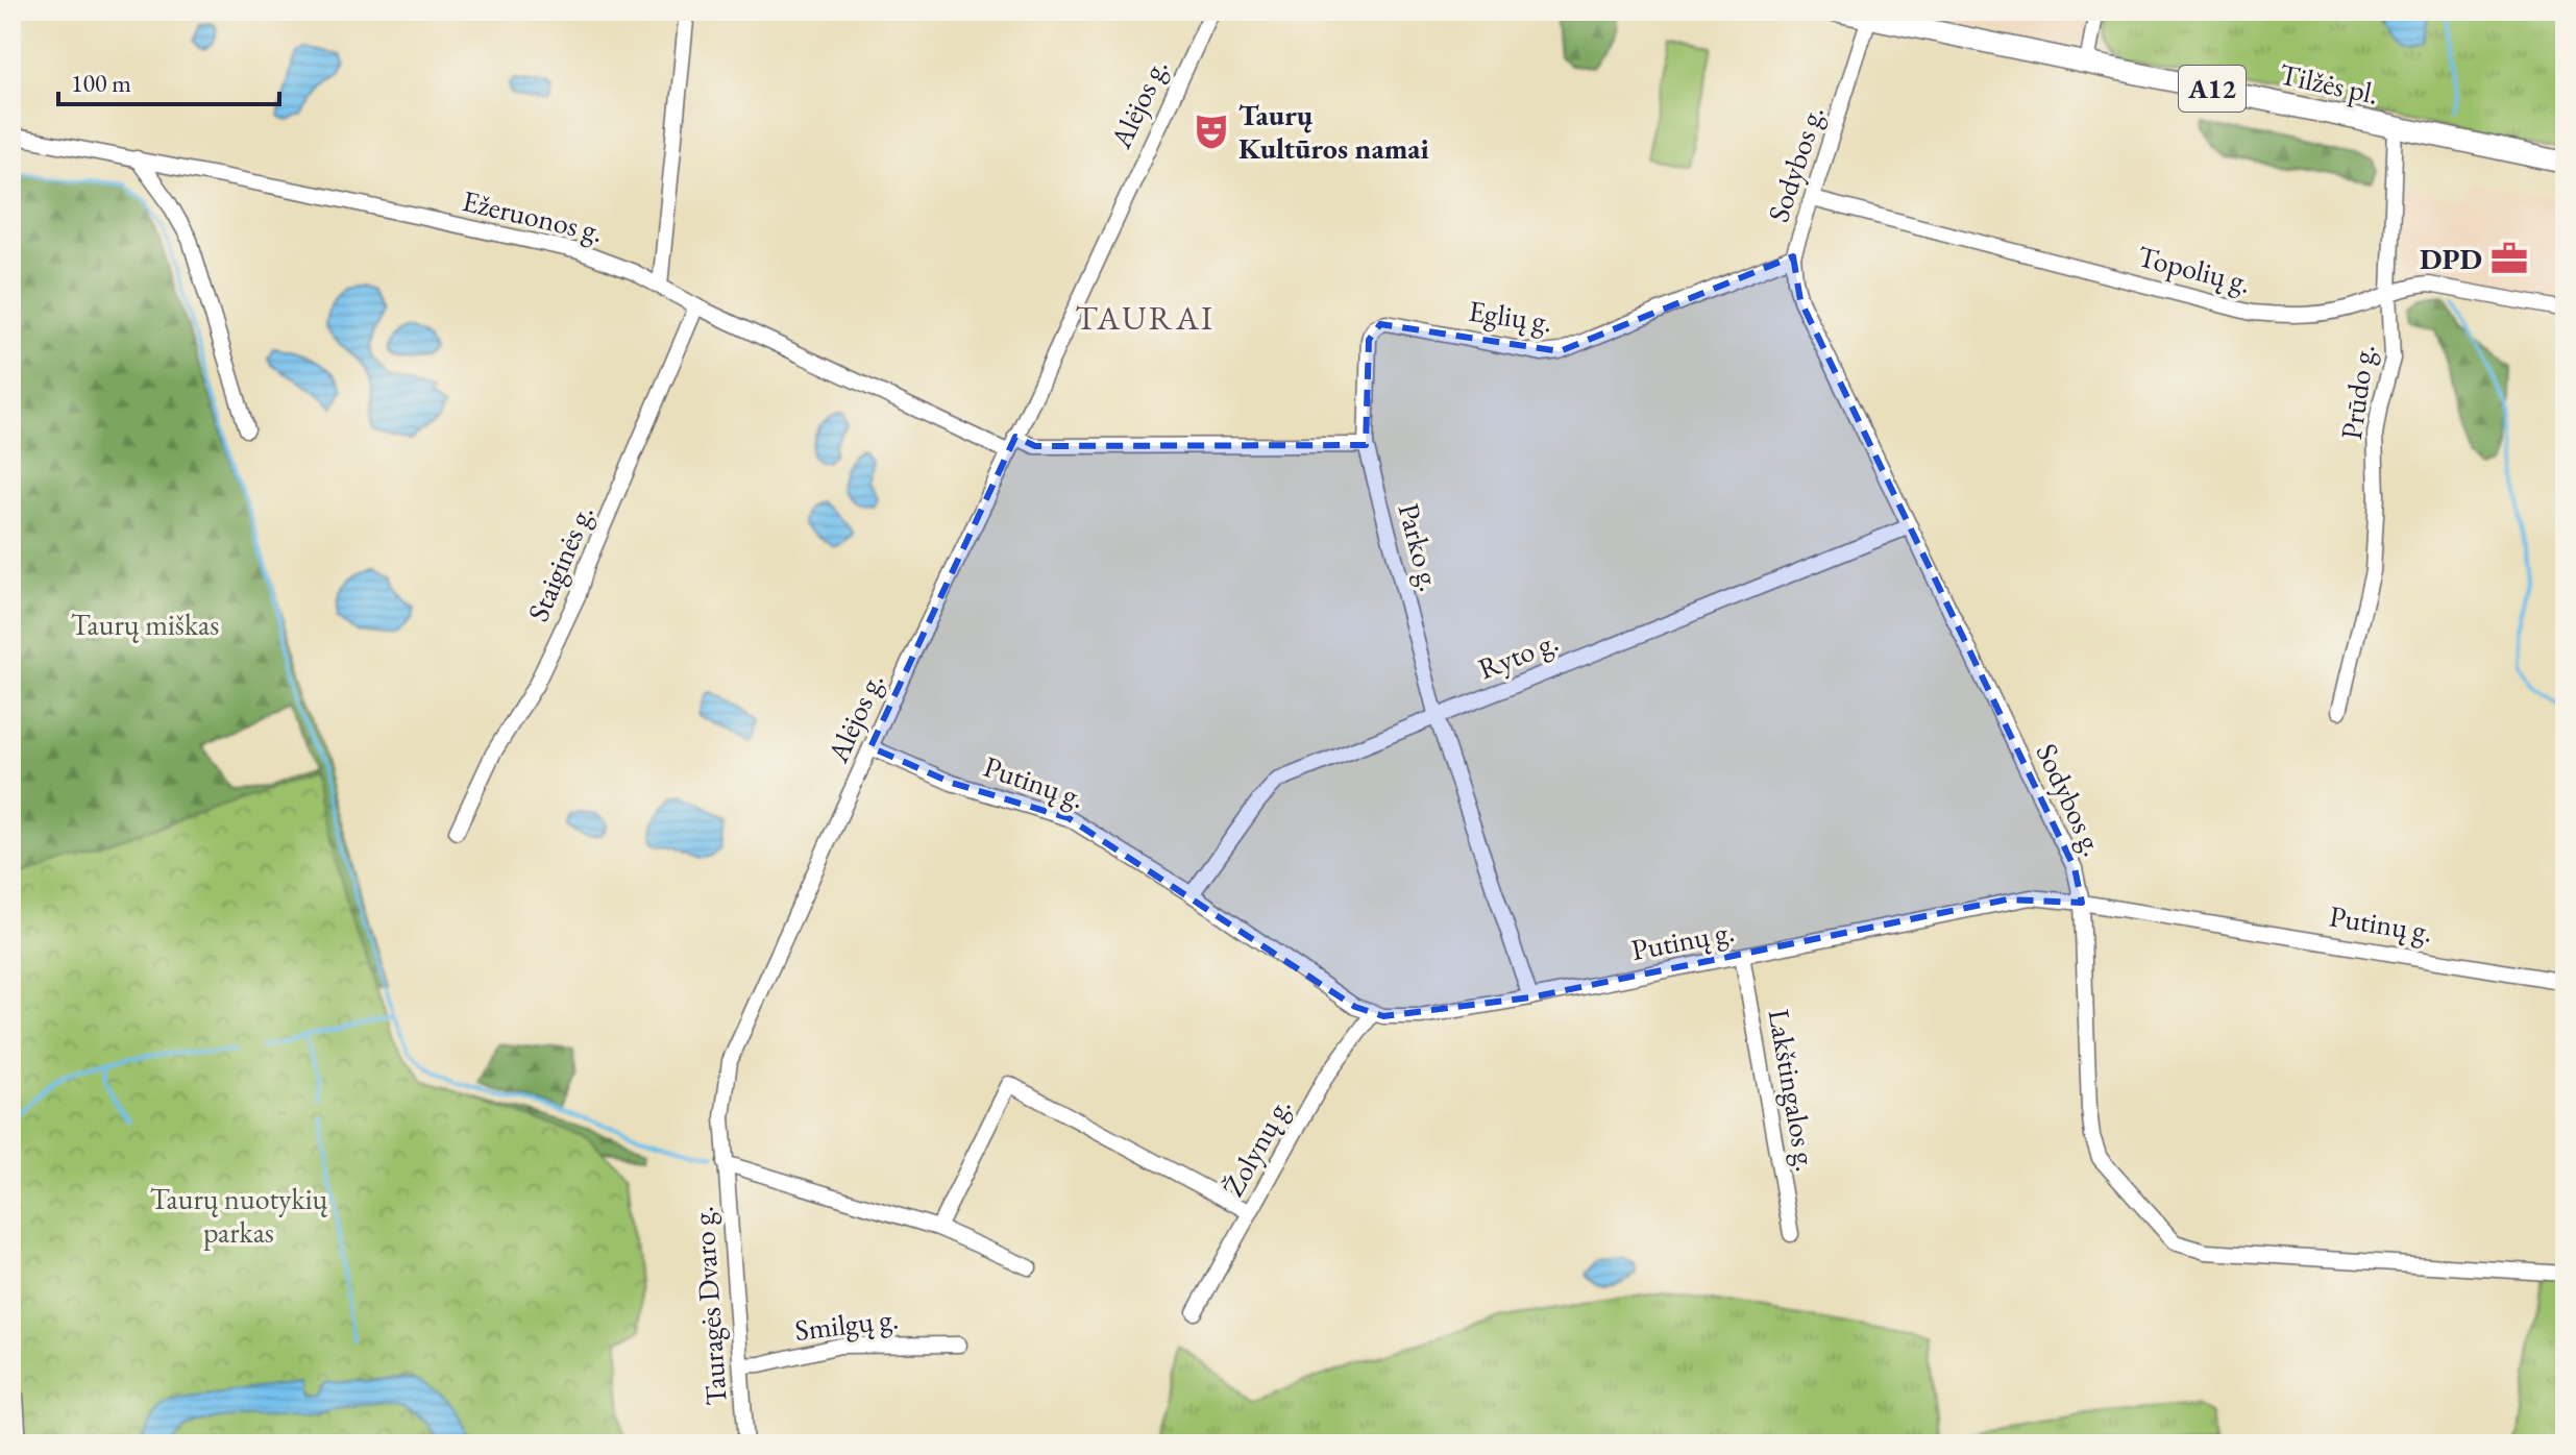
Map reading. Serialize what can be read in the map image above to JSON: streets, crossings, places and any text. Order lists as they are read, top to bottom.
{
  "streets": {
    "highway": ["Tilžės pl.", "A12"],
    "street": [
      "Alėjos g.",
      "Sodybos g.",
      "Ežeruonos g.",
      "Topolių g.",
      "Eglių g.",
      "Prūdo g.",
      "Parko g.",
      "Staiginės g.",
      "Ryto g.",
      "Putinų g.",
      "Lakštingalos g.",
      "Žolynų g.",
      "Tauragės Dvaro g.",
      "Smilgų g."
    ]
  },
  "crossings": [
    ["Tilžės pl.", "Sodybos g."],
    ["Tilžės pl.", "Prūdo g."],
    ["Alėjos g.", "Ežeruonos g."],
    ["Alėjos g.", "Putinų g."],
    ["Alėjos g.", "Tauragės Dvaro g."],
    ["Sodybos g.", "Topolių g."],
    ["Sodybos g.", "Eglių g."],
    ["Sodybos g.", "Ryto g."],
    ["Sodybos g.", "Putinų g."],
    ["Ežeruonos g.", "Staiginės g."],
    ["Topolių g.", "Prūdo g."],
    ["Eglių g.", "Parko g."],
    ["Parko g.", "Ryto g."],
    ["Parko g.", "Putinų g."],
    ["Ryto g.", "Putinų g."],
    ["Putinų g.", "Lakštingalos g."],
    ["Putinų g.", "Žolynų g."],
    ["Tauragės Dvaro g.", "Smilgų g."]
  ],
  "districts": ["TAURAI"],
  "parks": ["Taurų miškas", "Taurų nuotykių parkas"],
  "places": {
    "theatre": ["Taurų Kultūros namai"],
    "office": ["DPD"]
  },
  "scale_bar": "100 m"
}
